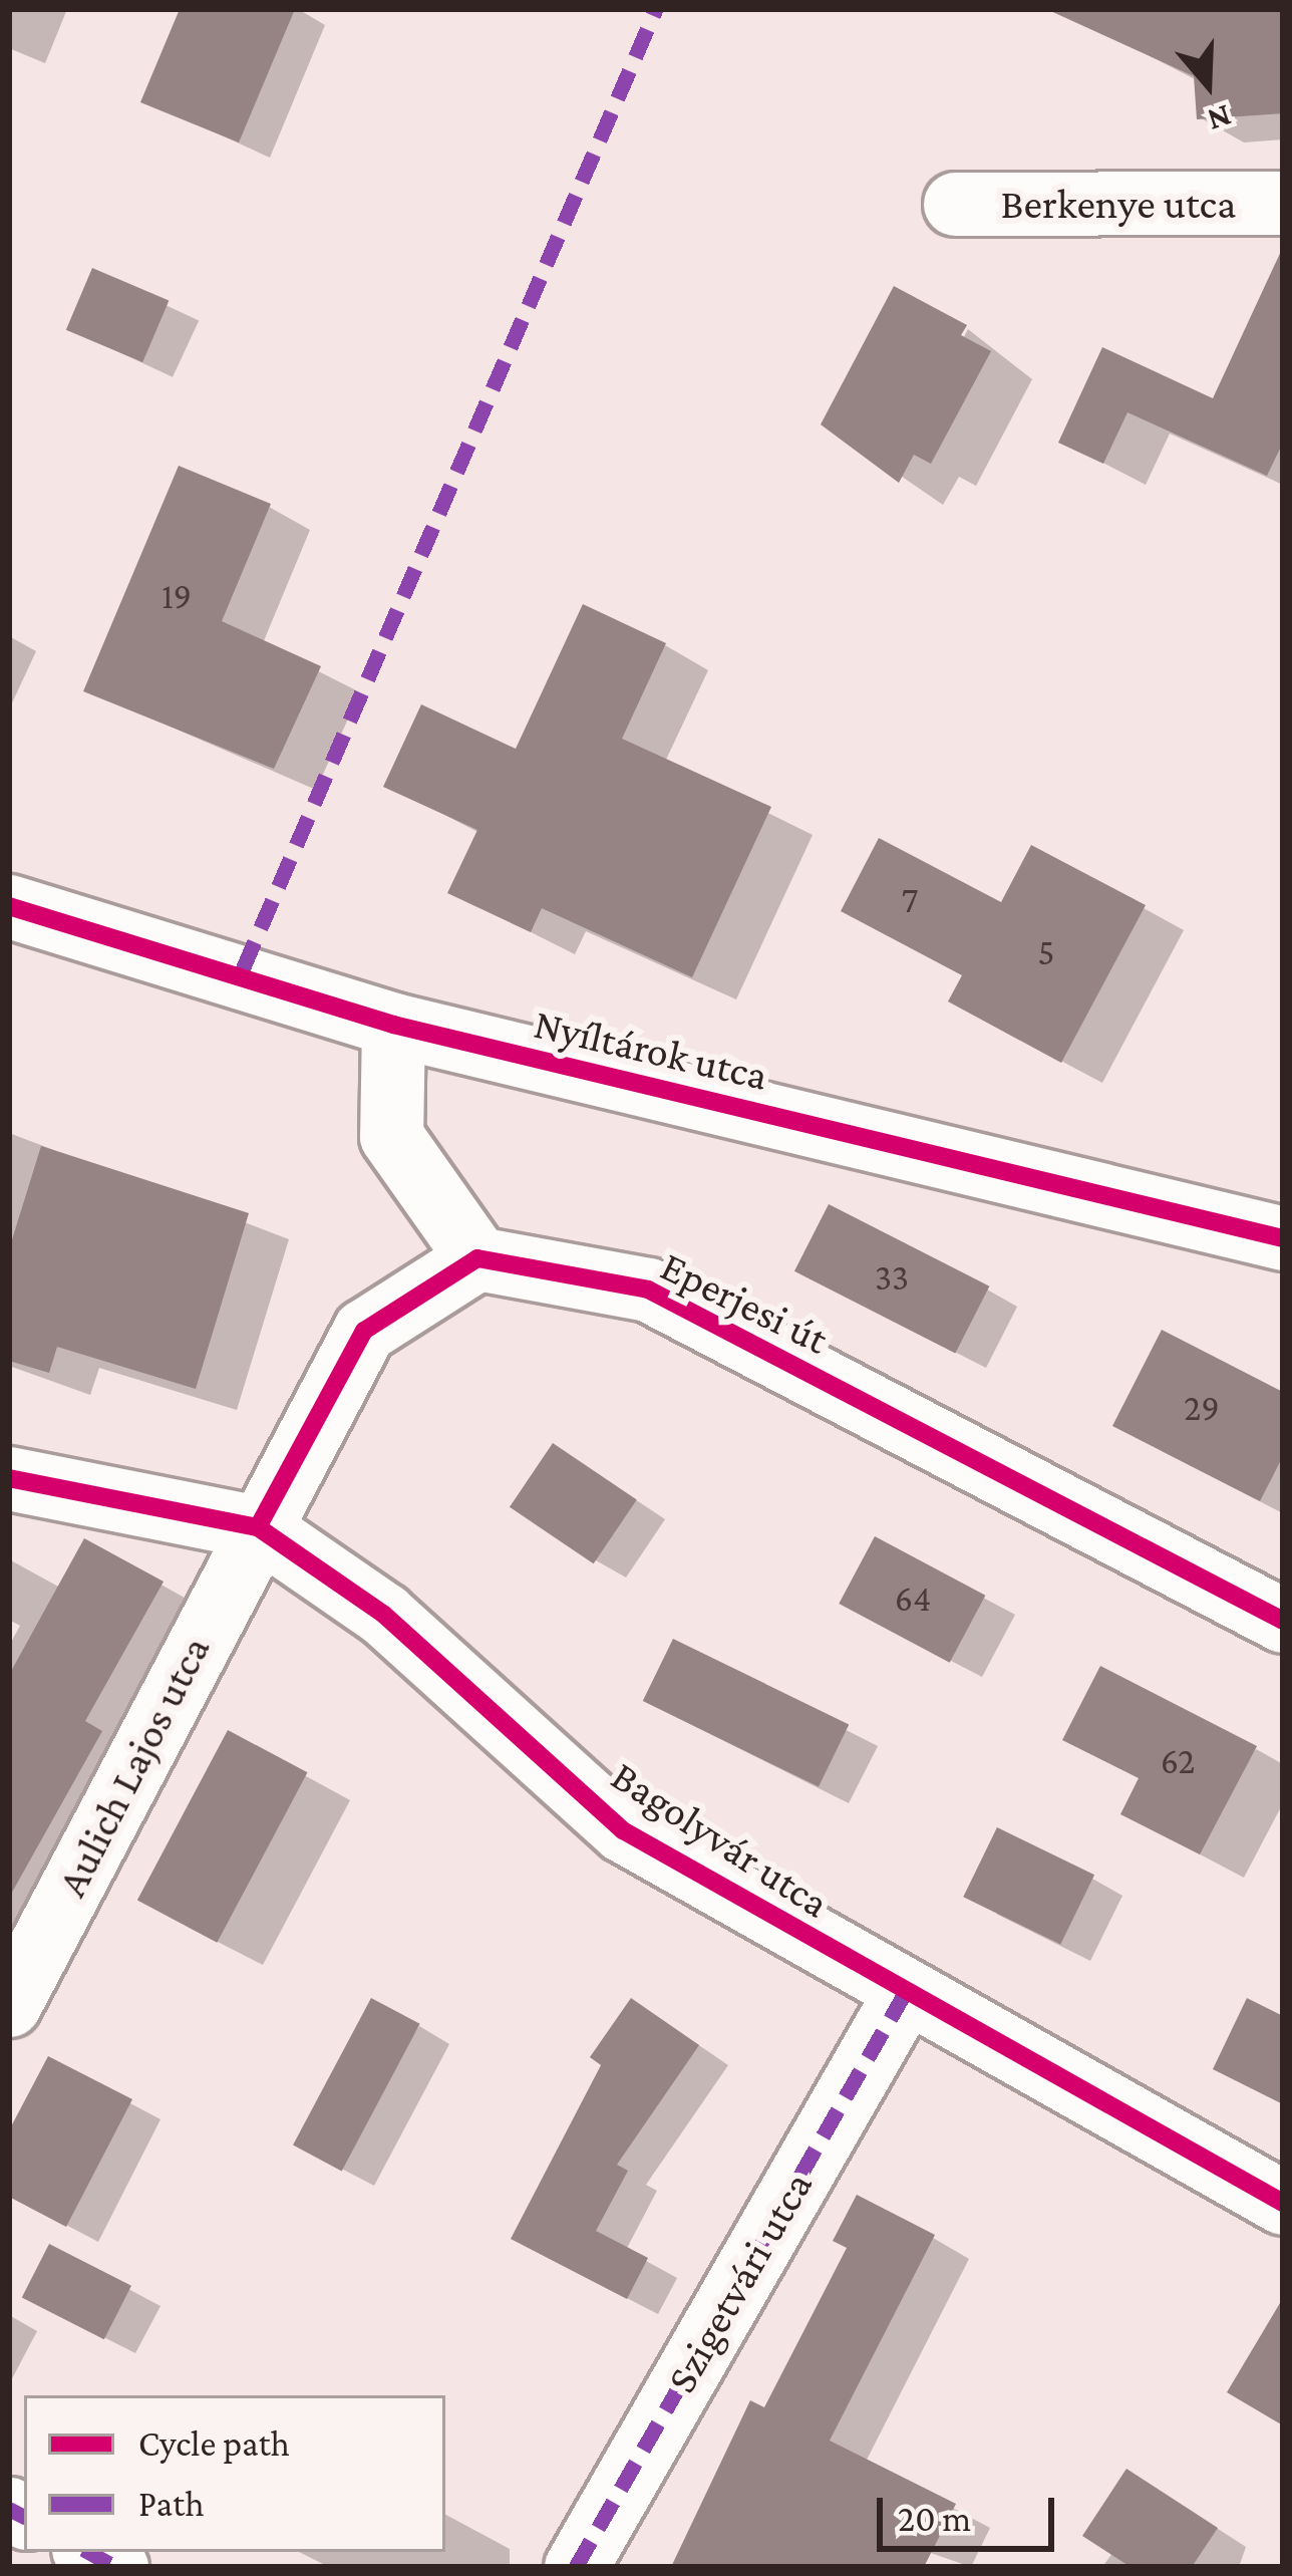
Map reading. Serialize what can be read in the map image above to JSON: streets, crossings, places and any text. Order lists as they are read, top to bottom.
{
  "streets": {
    "street": [
      "Berkenye utca",
      "Nyíltárok utca",
      "Eperjesi út",
      "Aulich Lajos utca",
      "Bagolyvár utca",
      "Szigetvári utca"
    ]
  },
  "crossings": [
    ["Aulich Lajos utca", "Bagolyvár utca"],
    ["Bagolyvár utca", "Szigetvári utca"]
  ],
  "house_numbers": [
    "19",
    "7",
    "5",
    "33",
    "29",
    "64",
    "62"
  ],
  "legend": ["Cycle path", "Path"],
  "scale_bar": "20 m",
  "north": "bottom"
}
